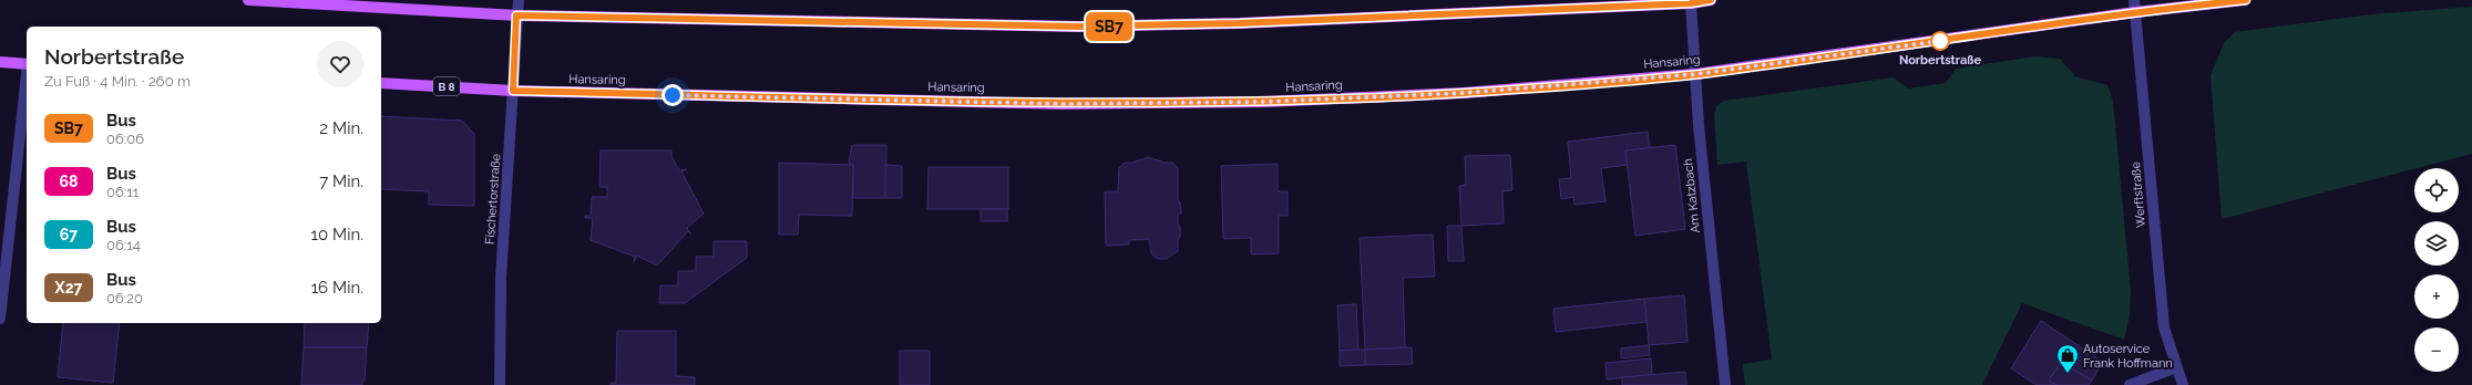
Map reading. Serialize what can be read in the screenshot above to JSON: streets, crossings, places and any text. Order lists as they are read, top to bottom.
{
  "streets": {
    "main road": ["Hansaring", "B 8"],
    "street": ["Werftstraße", "Am Katzbach", "Fischertorstraße"]
  },
  "crossings": [
    ["Hansaring", "Werftstraße"],
    ["Hansaring", "Am Katzbach"],
    ["Hansaring", "Fischertorstraße"]
  ],
  "places": {
    "other": ["Norbertstraße"],
    "shop": ["Autoservice Frank Hoffmann"]
  },
  "lines": ["bus line SB7"],
  "page": {
    "on_map": "SB7",
    "heading": ["Norbertstraße", "Zu Fuß · 4 Min. · 260 m"],
    "list": [
      {
        "mark": "SB7",
        "name": "Bus",
        "note": "06:06",
        "value": "2 Min."
      },
      {
        "mark": "68",
        "name": "Bus",
        "note": "06:11",
        "value": "7 Min."
      },
      {
        "mark": "67",
        "name": "Bus",
        "note": "06:14",
        "value": "10 Min."
      },
      {
        "mark": "X27",
        "name": "Bus",
        "note": "06:20",
        "value": "16 Min."
      }
    ],
    "map_buttons": ["+", "−"]
  }
}
